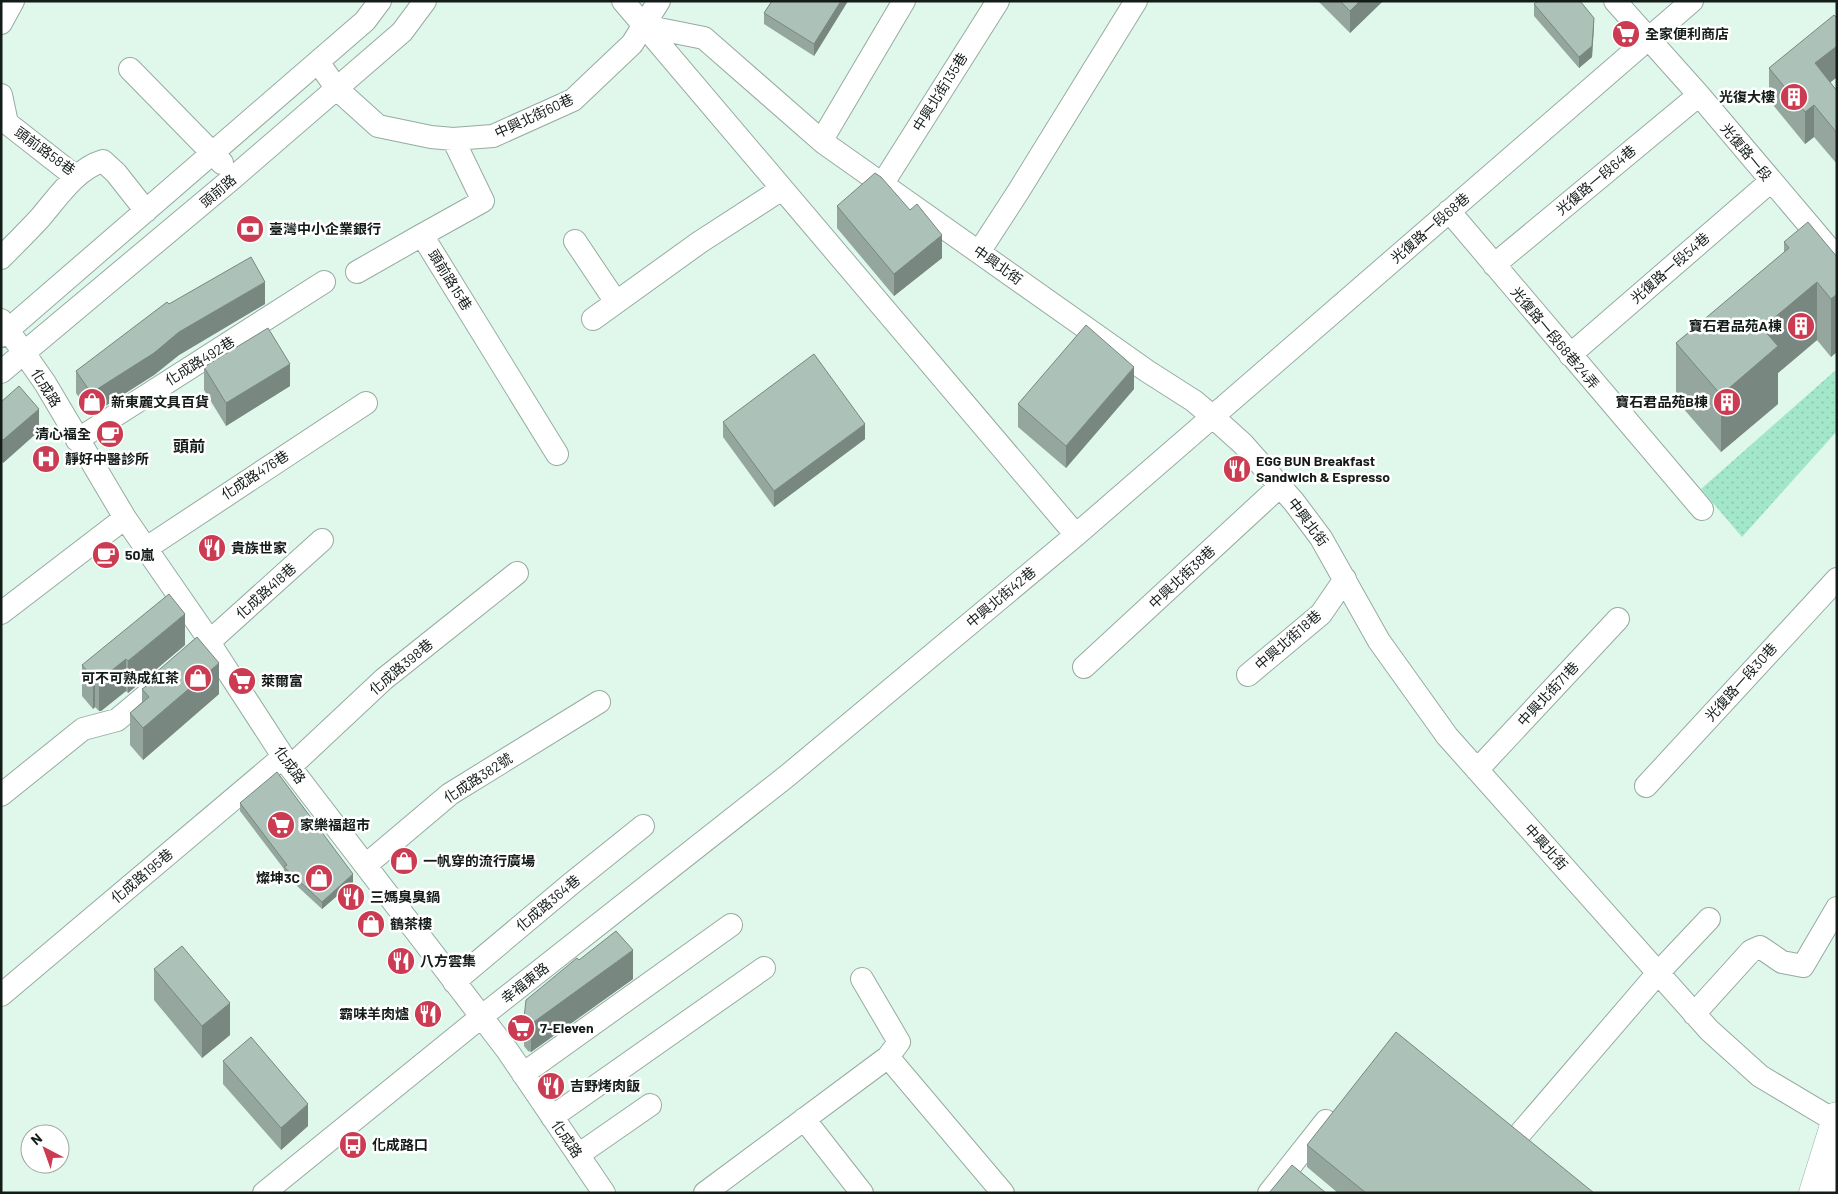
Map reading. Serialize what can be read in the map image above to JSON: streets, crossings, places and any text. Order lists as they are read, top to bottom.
{
  "streets": {
    "street": [
      "中興北街135巷",
      "中興北街60巷",
      "頭前路58巷",
      "光復路一段",
      "光復路一段64巷",
      "頭前路",
      "光復路一段68巷",
      "中興北街",
      "光復路一段54巷",
      "頭前路15巷",
      "光復路一段68巷24弄",
      "化成路492巷",
      "化成路",
      "化成路476巷",
      "中興北街38巷",
      "化成路418巷",
      "中興北街42巷",
      "中興北街18巷",
      "化成路398巷",
      "光復路一段30巷",
      "中興北街71巷",
      "化成路382號",
      "化成路195巷",
      "化成路364巷",
      "幸福東路"
    ]
  },
  "crossings": [
    ["中興北街135巷", "中興北街"],
    ["中興北街60巷", "中興北街"],
    ["中興北街60巷", "頭前路15巷"],
    ["光復路一段", "光復路一段64巷"],
    ["光復路一段", "光復路一段68巷"],
    ["光復路一段", "光復路一段54巷"],
    ["光復路一段64巷", "光復路一段68巷24弄"],
    ["頭前路", "化成路"],
    ["光復路一段68巷", "中興北街"],
    ["光復路一段68巷", "光復路一段68巷24弄"],
    ["光復路一段68巷", "中興北街42巷"],
    ["中興北街", "中興北街38巷"],
    ["中興北街", "中興北街42巷"],
    ["中興北街", "中興北街18巷"],
    ["中興北街", "中興北街71巷"],
    ["光復路一段54巷", "光復路一段68巷24弄"],
    ["化成路492巷", "化成路"],
    ["化成路", "化成路476巷"],
    ["化成路", "化成路418巷"],
    ["化成路", "化成路398巷"],
    ["化成路", "化成路382號"],
    ["化成路", "化成路195巷"],
    ["化成路", "化成路364巷"],
    ["化成路", "幸福東路"],
    ["中興北街42巷", "幸福東路"],
    ["化成路398巷", "化成路195巷"]
  ],
  "districts": ["頭前"],
  "places": {
    "supermarket": [
      "全家便利商店",
      "萊爾富",
      "家樂福超市",
      "7-Eleven"
    ],
    "building": ["光復大樓", "寶石君品苑A棟", "寶石君品苑B棟"],
    "bank": ["臺灣中小企業銀行"],
    "shop": [
      "新東麗文具百貨",
      "可不可熟成紅茶",
      "一帆穿的流行廣場",
      "燦坤3C",
      "鶴茶樓"
    ],
    "cafe": ["清心福全", "50嵐"],
    "hospital": ["靜好中醫診所"],
    "restaurant": [
      "EGG BUN Breakfast Sandwich & Espresso",
      "貴族世家",
      "三媽臭臭鍋",
      "八方雲集",
      "霸味羊肉爐",
      "吉野烤肉飯"
    ],
    "bus stop": ["化成路口"]
  },
  "north": "top left"
}
